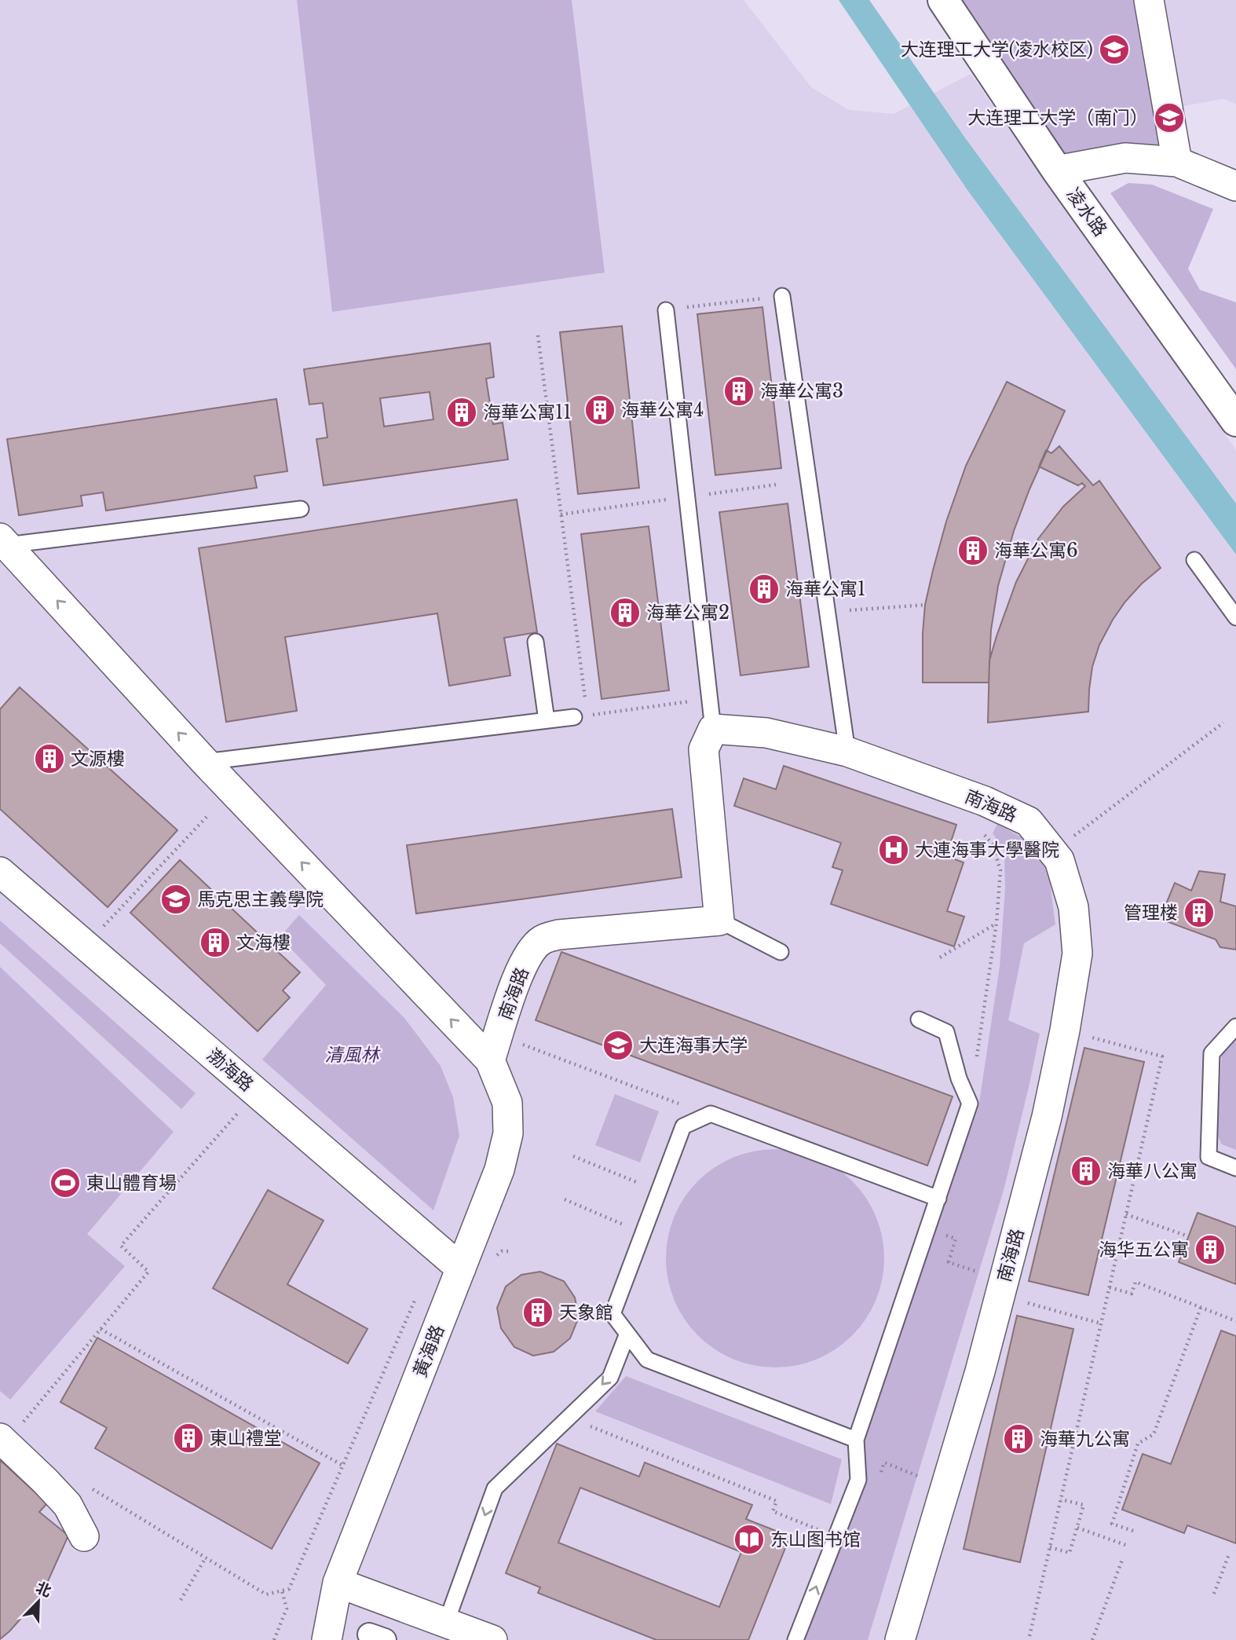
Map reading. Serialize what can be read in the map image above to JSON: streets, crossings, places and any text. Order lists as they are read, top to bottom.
{
  "streets": {
    "main road": ["凌水路"],
    "street": ["南海路", "渤海路", "黃海路"]
  },
  "crossings": [
    ["南海路", "黃海路"],
    ["渤海路", "黃海路"]
  ],
  "parks": ["清風林"],
  "places": {
    "school or university": [
      "大连理工大学(凌水校区)",
      "大连理工大学（南门）",
      "馬克思主義學院",
      "大连海事大学"
    ],
    "building": [
      "海華公寓3",
      "海華公寓4",
      "海華公寓11",
      "海華公寓6",
      "海華公寓1",
      "海華公寓2",
      "文源樓",
      "管理楼",
      "文海樓",
      "海華八公寓",
      "海华五公寓",
      "天象館",
      "東山禮堂",
      "海華九公寓"
    ],
    "hospital": ["大連海事大學醫院"],
    "sports": ["東山體育場"],
    "library": ["东山图书馆"]
  },
  "north": "top right"
}
